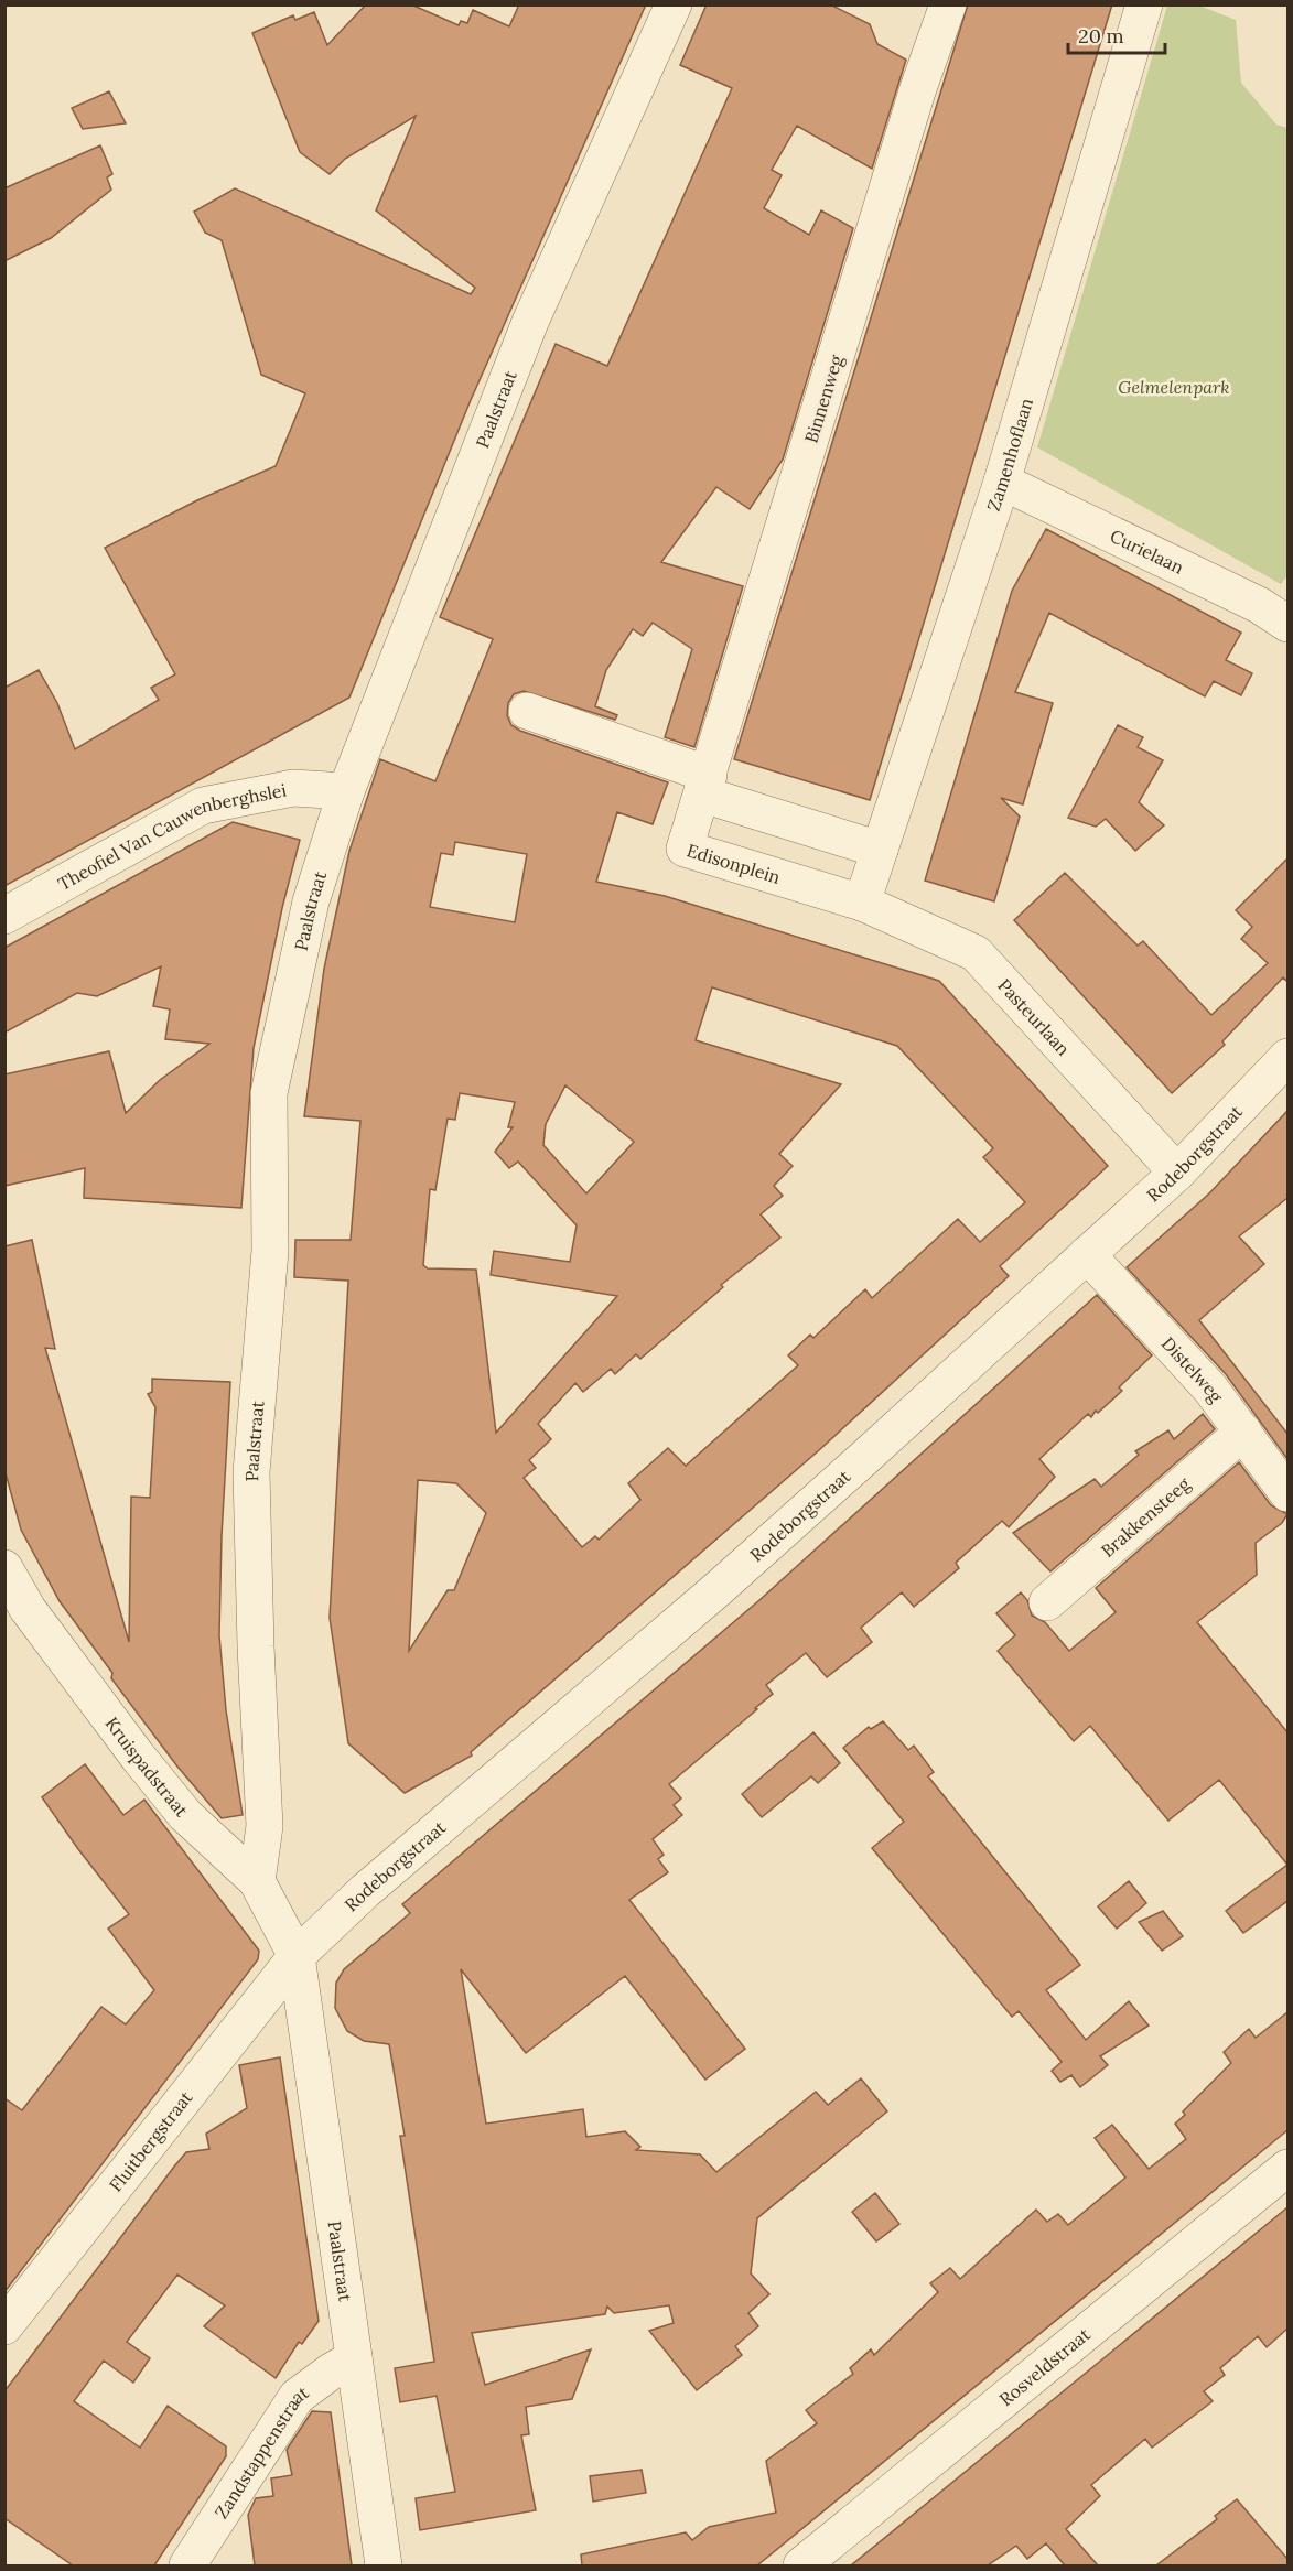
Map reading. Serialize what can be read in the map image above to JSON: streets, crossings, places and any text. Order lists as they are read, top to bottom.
{
  "streets": {
    "street": [
      "Binnenweg",
      "Paalstraat",
      "Zamenhoflaan",
      "Curielaan",
      "Theofiel Van Cauwenberghslei",
      "Edisonplein",
      "Pasteurlaan",
      "Rodeborgstraat",
      "Distelweg",
      "Brakkensteeg",
      "Kruispadstraat",
      "Fluitbergstraat",
      "Rosveldstraat",
      "Zandstappenstraat"
    ]
  },
  "crossings": [
    ["Binnenweg", "Edisonplein"],
    ["Paalstraat", "Theofiel Van Cauwenberghslei"],
    ["Paalstraat", "Rodeborgstraat"],
    ["Paalstraat", "Kruispadstraat"],
    ["Paalstraat", "Fluitbergstraat"],
    ["Paalstraat", "Zandstappenstraat"],
    ["Zamenhoflaan", "Curielaan"],
    ["Zamenhoflaan", "Edisonplein"],
    ["Zamenhoflaan", "Pasteurlaan"],
    ["Edisonplein", "Pasteurlaan"],
    ["Pasteurlaan", "Rodeborgstraat"],
    ["Rodeborgstraat", "Distelweg"],
    ["Rodeborgstraat", "Kruispadstraat"],
    ["Rodeborgstraat", "Fluitbergstraat"],
    ["Distelweg", "Brakkensteeg"],
    ["Kruispadstraat", "Fluitbergstraat"]
  ],
  "parks": ["Gelmelenpark"],
  "scale_bar": "20 m"
}
